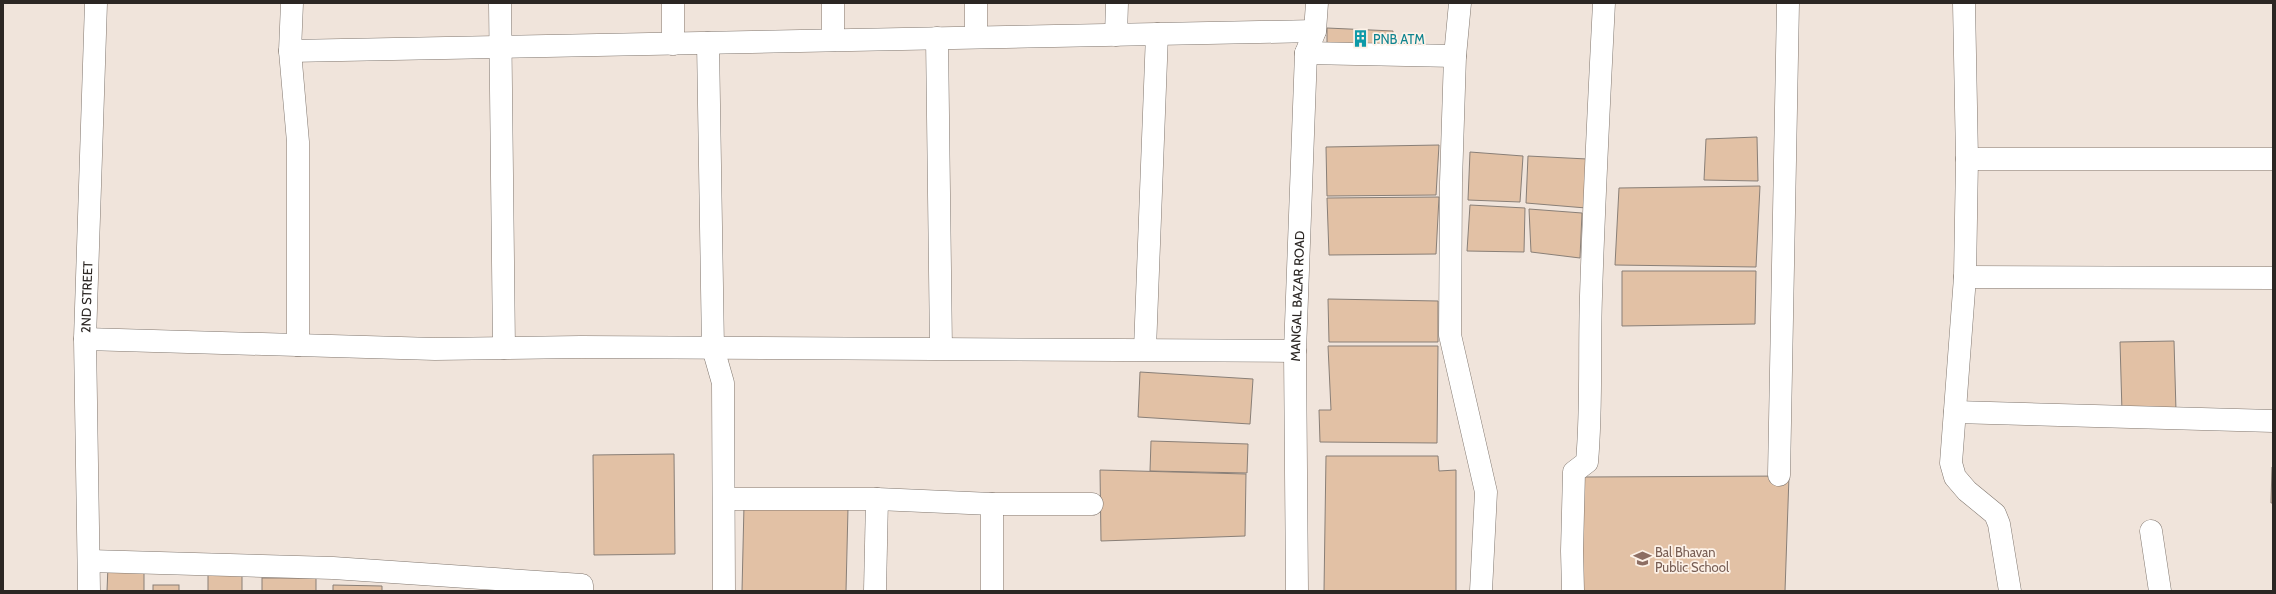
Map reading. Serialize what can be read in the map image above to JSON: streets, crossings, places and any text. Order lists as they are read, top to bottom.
{
  "streets": {
    "street": ["MANGAL BAZAR ROAD", "2ND STREET"]
  },
  "places": {
    "building": ["PNB ATM"],
    "school or university": ["Bal Bhavan Public School"]
  }
}
